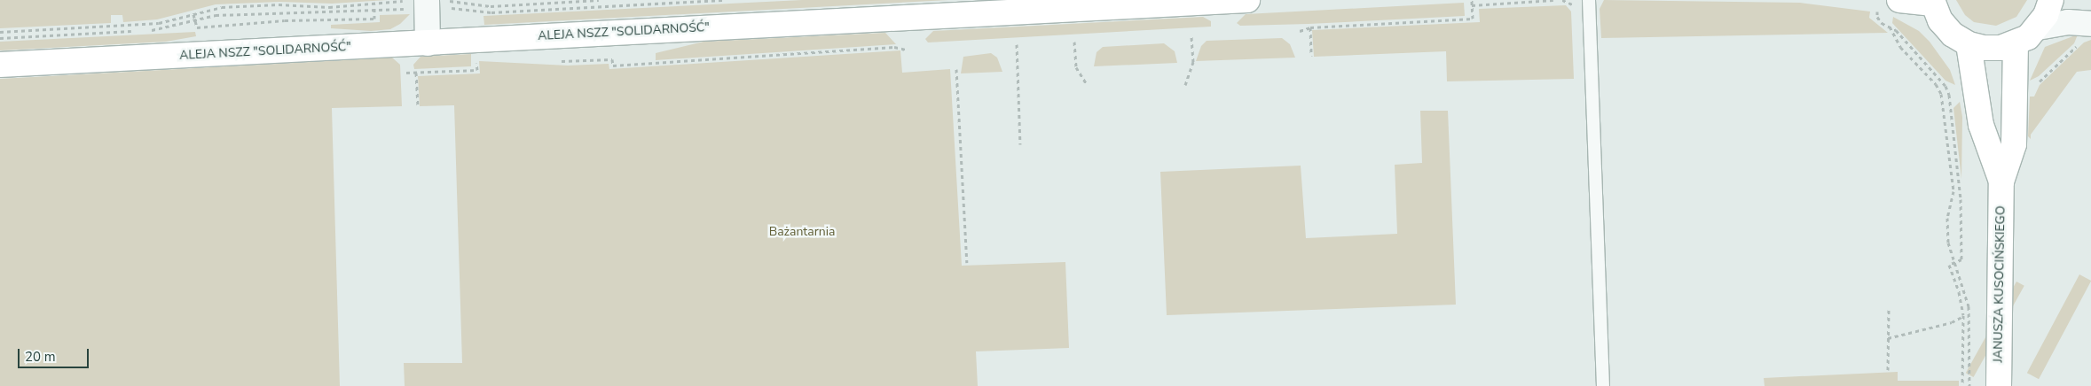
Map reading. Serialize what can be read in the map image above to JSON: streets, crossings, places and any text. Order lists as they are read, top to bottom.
{
  "streets": {
    "street": ["ALEJA NSZZ \"SOLIDARNOŚĆ\"", "JANUSZA KUSOCIŃSKIEGO"]
  },
  "parks": ["Bażantarnia"],
  "scale_bar": "20 m"
}
